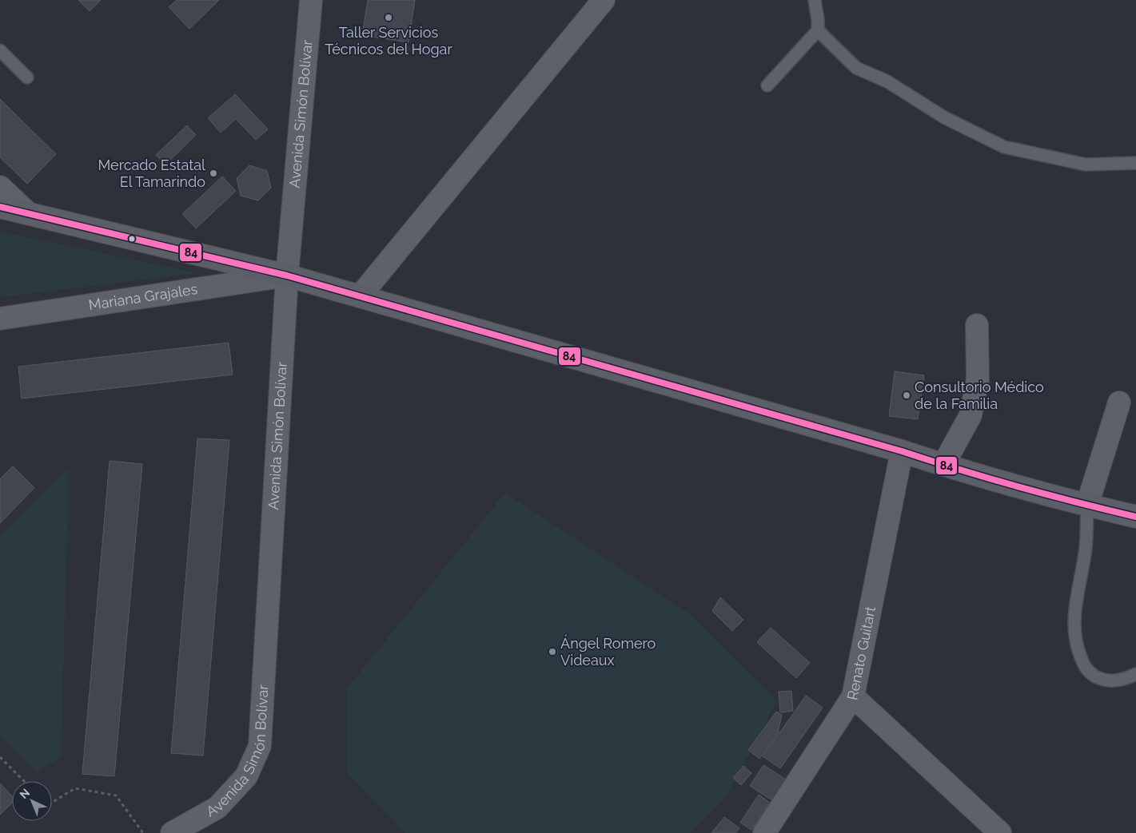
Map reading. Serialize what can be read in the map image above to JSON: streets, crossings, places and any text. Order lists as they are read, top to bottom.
{
  "streets": {
    "main road": ["Mariana Grajales"],
    "street": ["Avenida Simón Bolívar", "Renato Guitart"]
  },
  "crossings": [
    ["Avenida Simón Bolívar", "Mariana Grajales"],
    ["Mariana Grajales", "Renato Guitart"]
  ],
  "places": [
    "Taller Servicios Técnicos del Hogar",
    "Mercado Estatal El Tamarindo",
    "Consultorio Médico de la Familia",
    "Ángel Romero Videaux"
  ],
  "lines": ["transit line 84"],
  "north": "top left"
}
